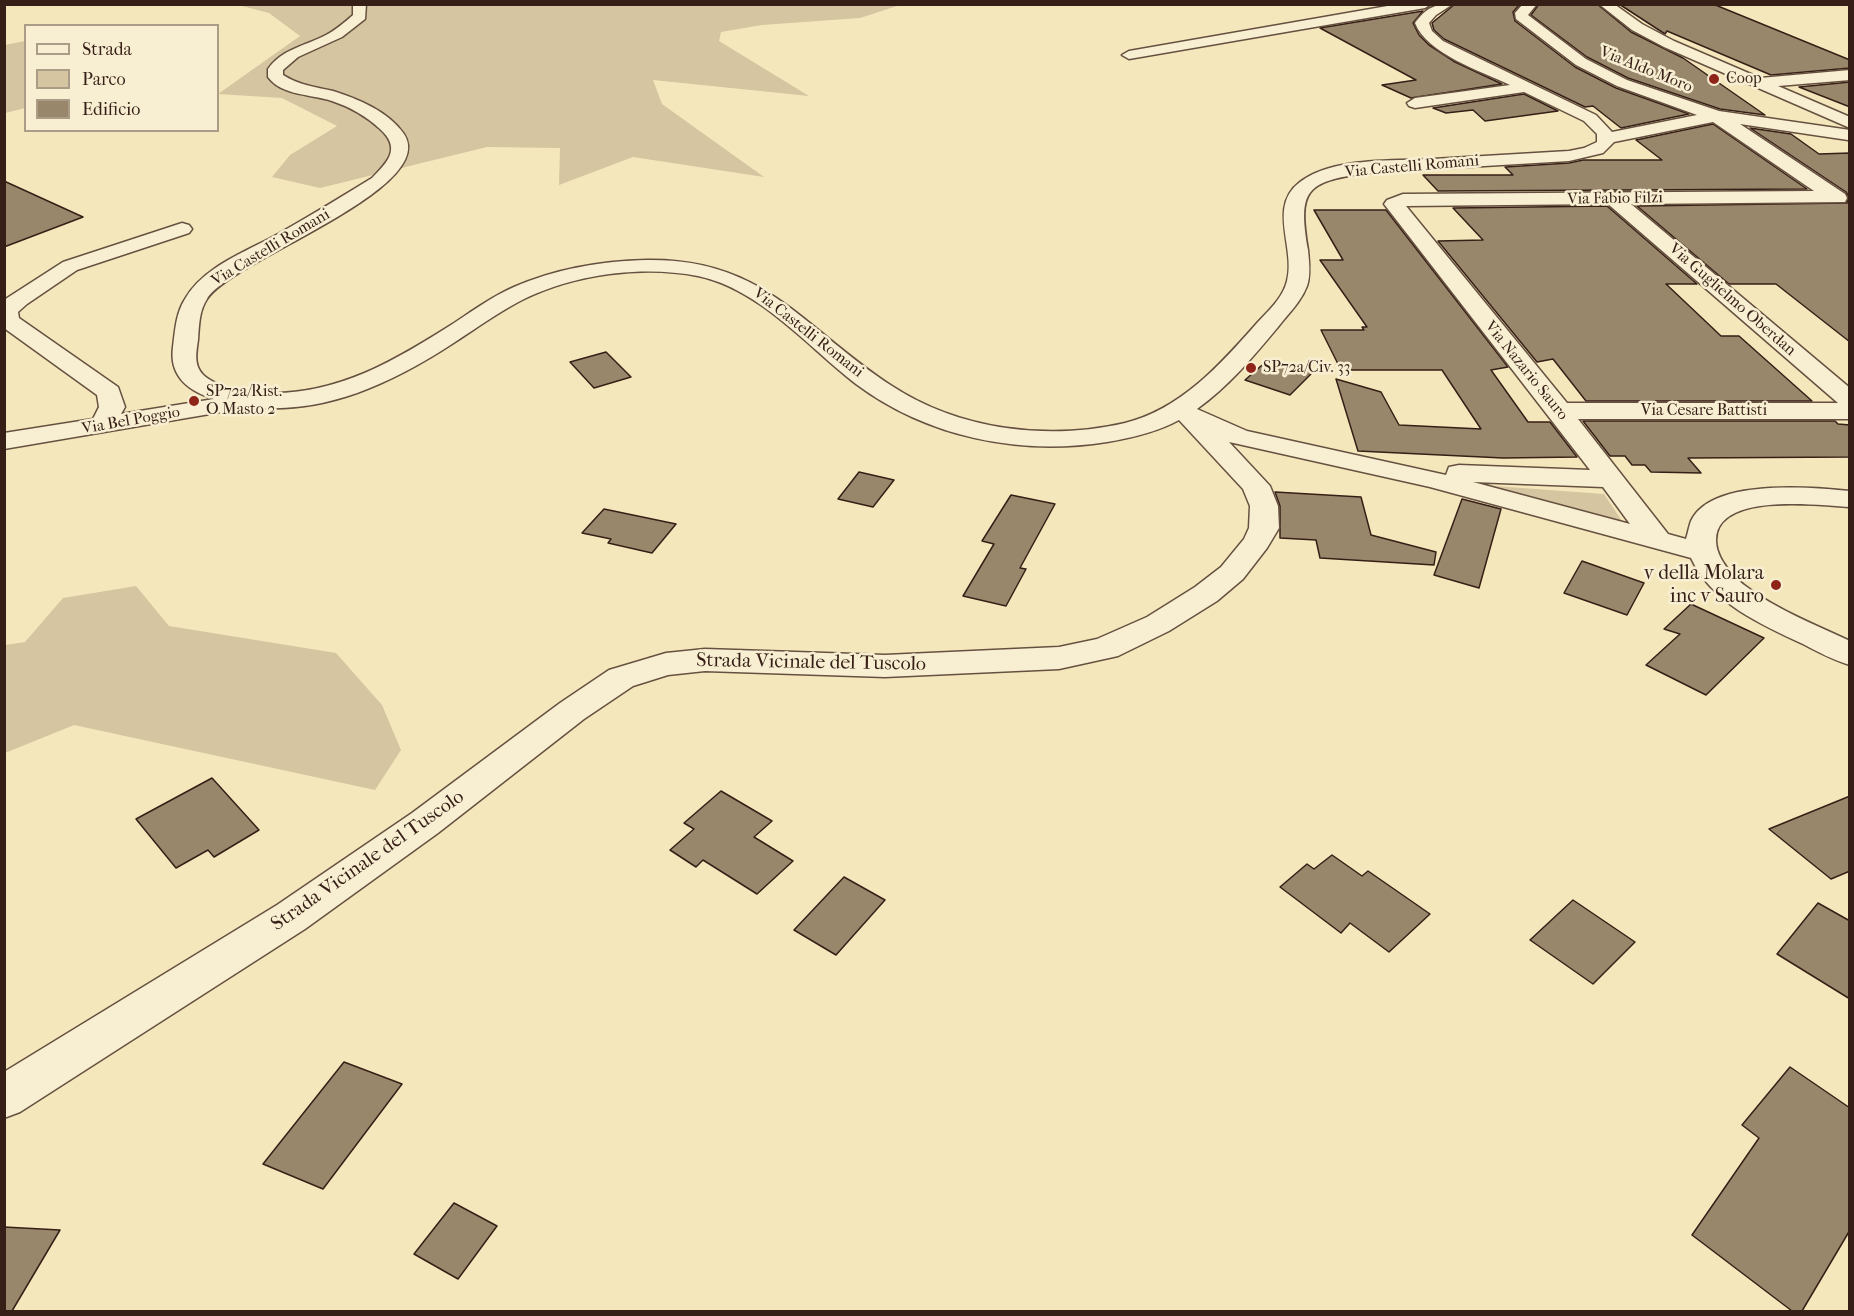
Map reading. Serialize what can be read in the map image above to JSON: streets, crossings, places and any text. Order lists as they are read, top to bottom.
{
  "streets": {
    "street": [
      "Via Aldo Moro",
      "Via Castelli Romani",
      "Via Fabio Filzi",
      "Via Guglielmo Oberdan",
      "Via Nazario Sauro",
      "Via Cesare Battisti",
      "Via Bel Poggio",
      "Strada Vicinale del Tuscolo"
    ]
  },
  "crossings": [
    ["Via Castelli Romani", "Via Bel Poggio"],
    ["Via Castelli Romani", "Strada Vicinale del Tuscolo"],
    ["Via Fabio Filzi", "Via Guglielmo Oberdan"],
    ["Via Fabio Filzi", "Via Nazario Sauro"],
    ["Via Nazario Sauro", "Via Cesare Battisti"]
  ],
  "places": [
    "Coop",
    "SP72a/Civ. 33",
    "SP72a/Rist. O Masto 2",
    "v della Molara inc v Sauro"
  ],
  "legend": ["Strada", "Parco", "Edificio"]
}
